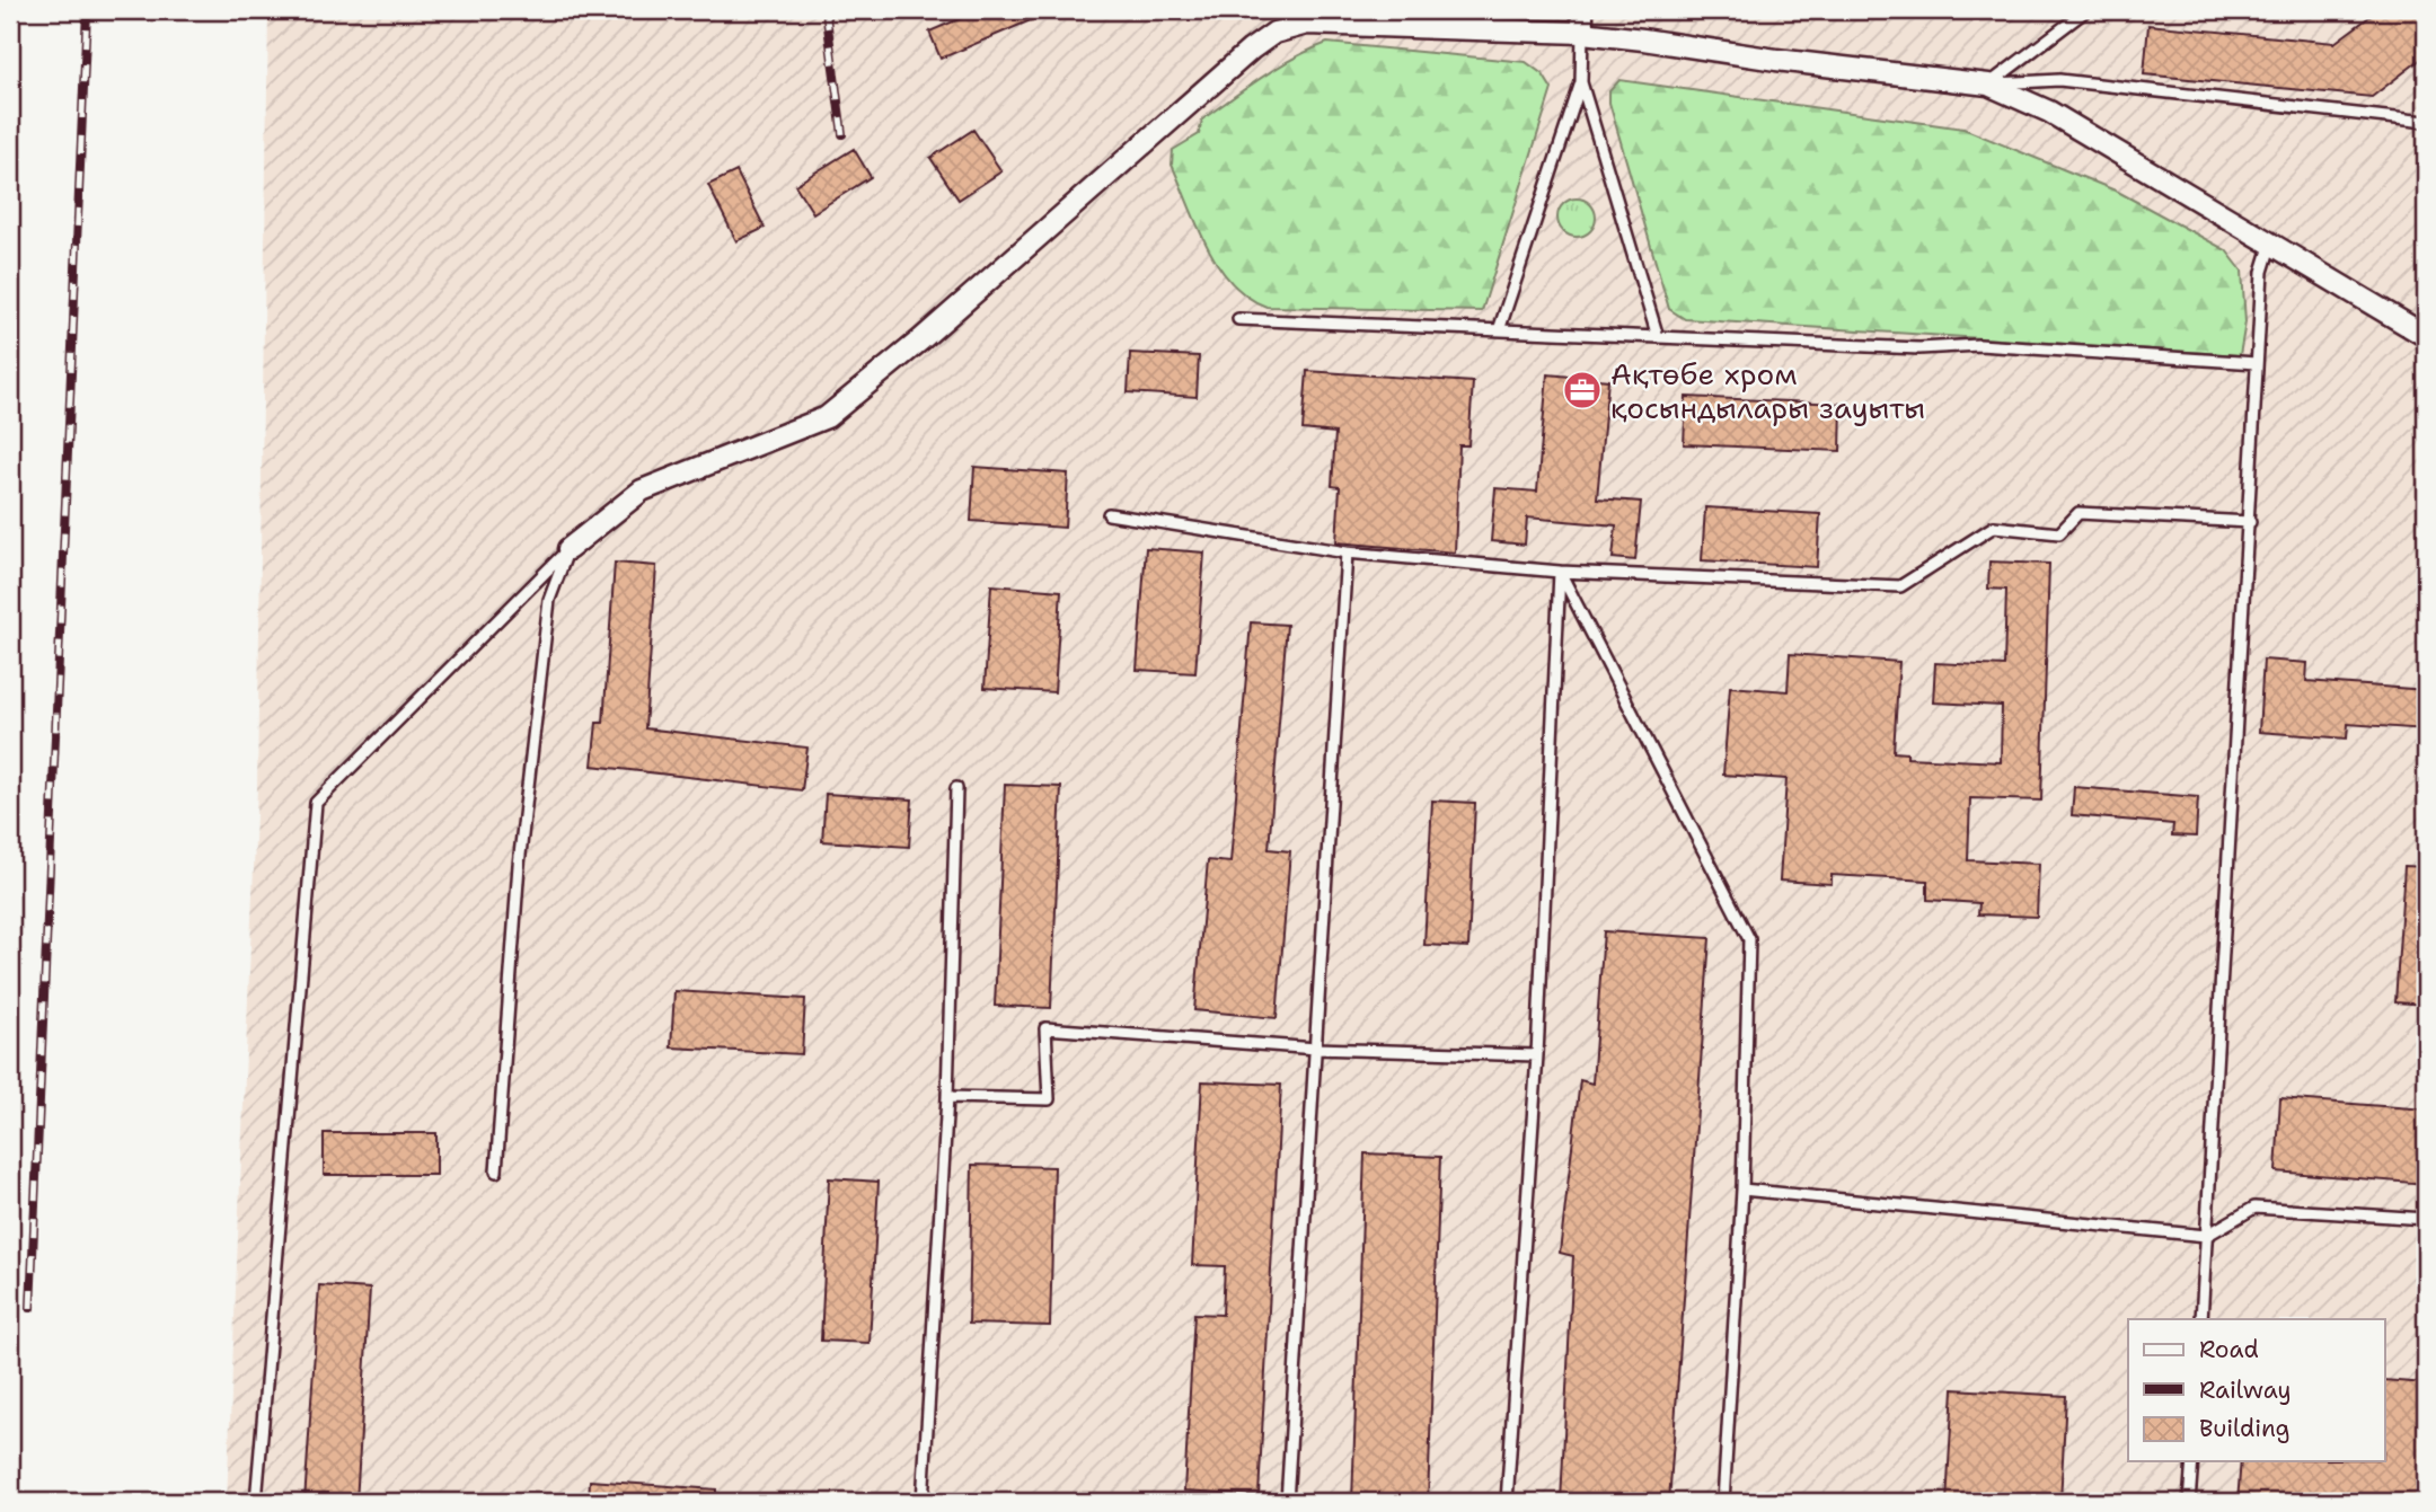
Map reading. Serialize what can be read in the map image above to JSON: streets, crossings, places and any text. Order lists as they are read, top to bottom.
{
  "places": {
    "office": ["Ақтөбе хром қосындылары зауыты"]
  },
  "legend": ["Road", "Railway", "Building"]
}
